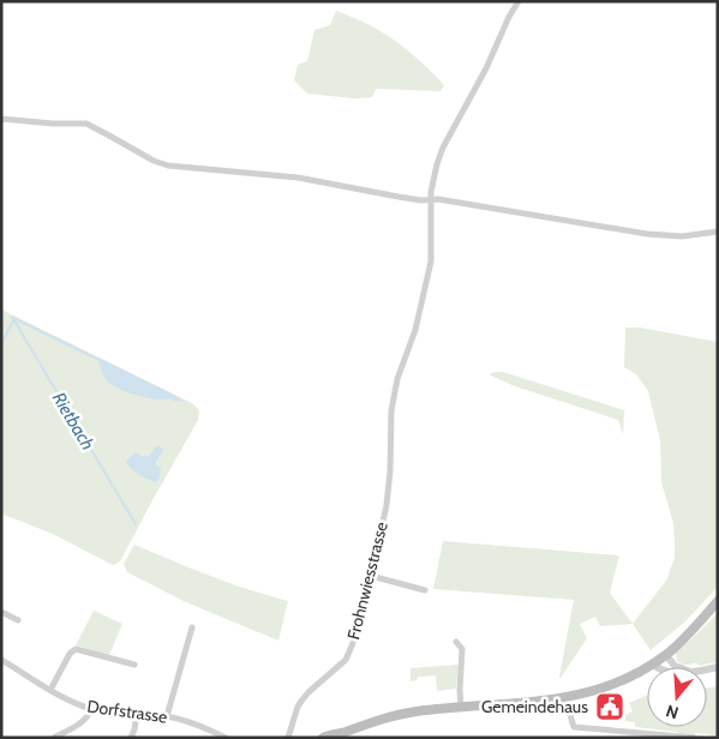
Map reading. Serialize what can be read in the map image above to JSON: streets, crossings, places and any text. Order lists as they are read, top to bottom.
{
  "streets": {
    "street": ["Frohnwiesstrasse", "Dorfstrasse"]
  },
  "water": ["Rietbach"],
  "places": {
    "public building": ["Gemeindehaus"]
  },
  "north": "bottom"
}
